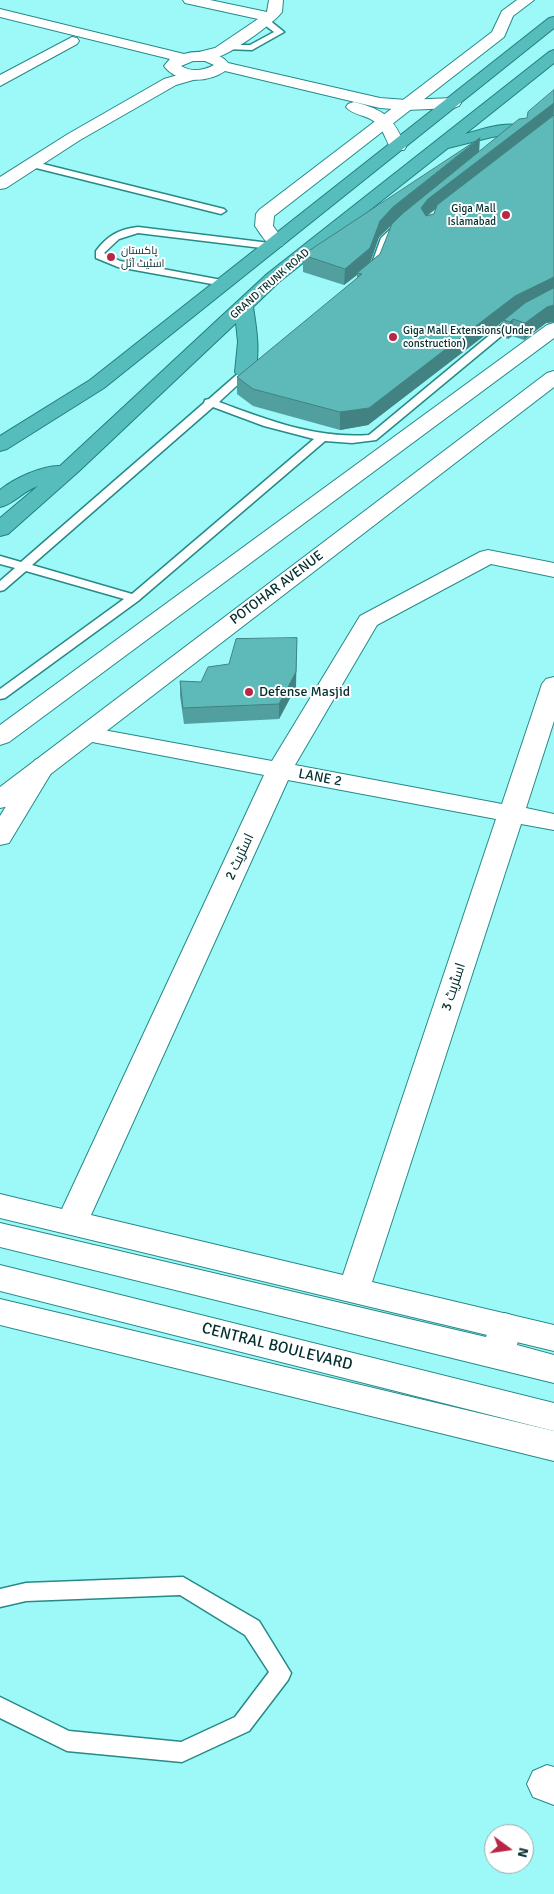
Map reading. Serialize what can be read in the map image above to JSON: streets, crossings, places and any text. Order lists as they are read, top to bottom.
{
  "streets": {
    "highway": ["GRAND TRUNK ROAD"],
    "street": [
      "POTOHAR AVENUE",
      "LANE 2",
      "اسٹریٹ 2",
      "اسٹریٹ 3",
      "CENTRAL BOULEVARD"
    ]
  },
  "crossings": [
    ["POTOHAR AVENUE", "LANE 2"],
    ["LANE 2", "اسٹریٹ 2"],
    ["LANE 2", "اسٹریٹ 3"]
  ],
  "places": [
    "Giga Mall Islamabad",
    "پاکستان اسٹیٹ آئل",
    "Giga Mall Extensions(Under construction)",
    "Defense Masjid"
  ],
  "north": "right"
}
